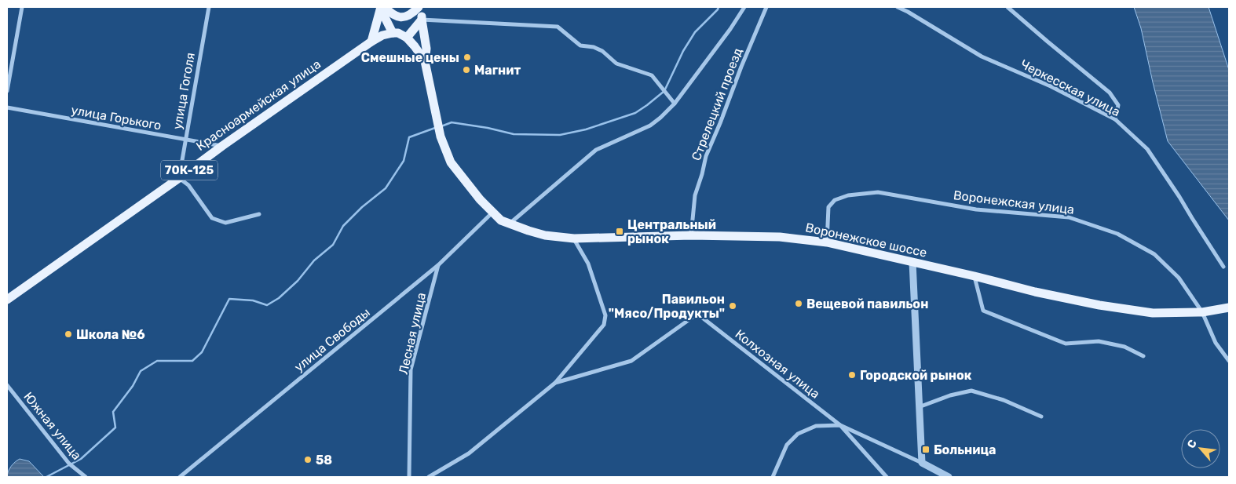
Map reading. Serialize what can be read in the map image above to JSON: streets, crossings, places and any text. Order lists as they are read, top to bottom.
{
  "streets": {
    "main road": ["Красноармейская улица", "70К-125", "Воронежское шоссе"],
    "street": [
      "Черкесская улица",
      "улица Гоголя",
      "Стрелецкий проезд",
      "улица Горького",
      "Воронежская улица",
      "Лесная улица",
      "улица Свободы",
      "Колхозная улица",
      "Южная улица"
    ]
  },
  "crossings": [
    ["улица Гоголя", "Красноармейская улица"],
    ["улица Гоголя", "улица Горького"],
    ["Стрелецкий проезд", "Воронежское шоссе"],
    ["Красноармейская улица", "улица Горького"],
    ["Воронежская улица", "Воронежское шоссе"],
    ["Воронежское шоссе", "улица Свободы"],
    ["Лесная улица", "улица Свободы"]
  ],
  "places": {
    "other": [
      "Смешные цены",
      "Магнит",
      "Вещевой павильон",
      "Павильон \"Мясо/Продукты\"",
      "Школа №6",
      "Городской рынок",
      "58"
    ],
    "transit": ["Центральный рынок", "Больница"]
  },
  "north": "top left"
}
